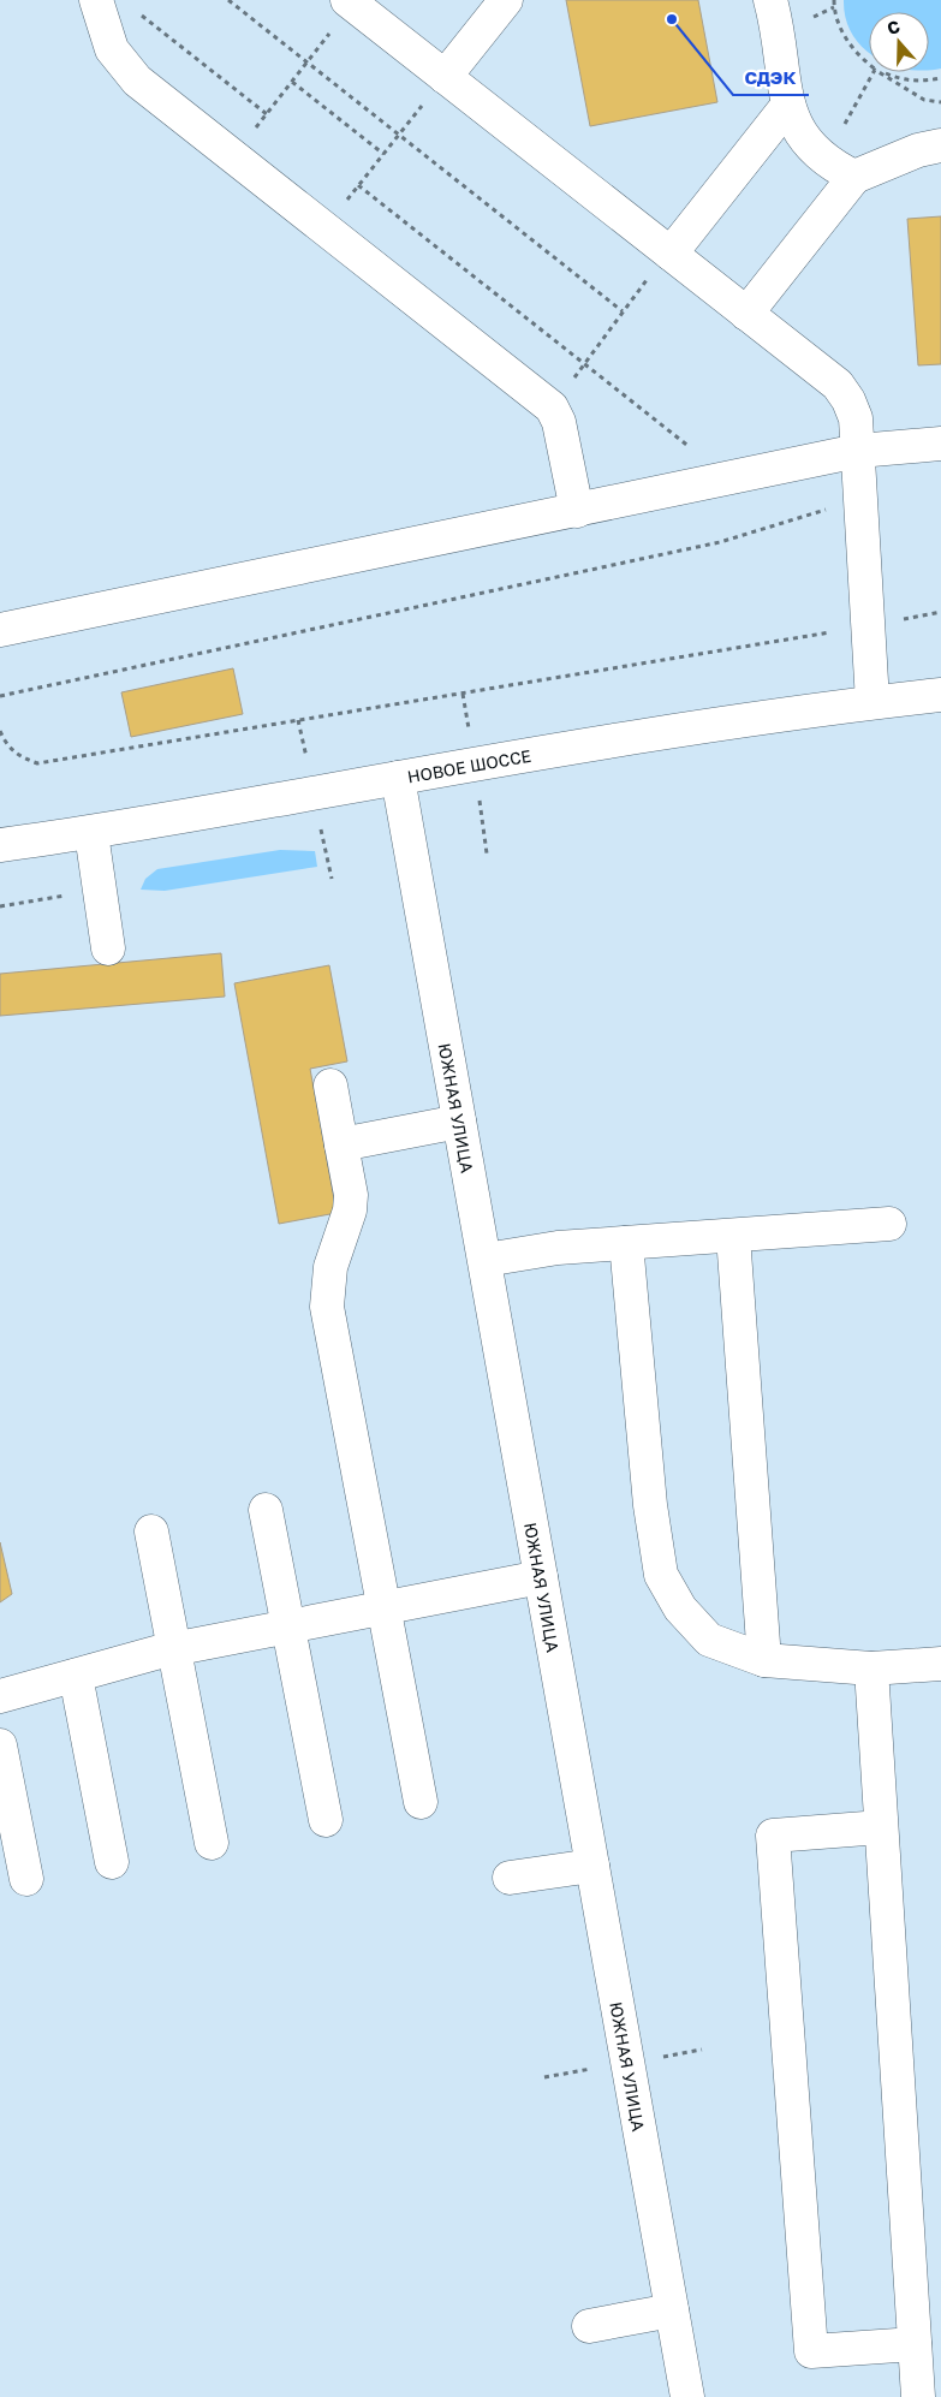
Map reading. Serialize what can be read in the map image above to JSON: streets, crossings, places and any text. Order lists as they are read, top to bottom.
{
  "streets": {
    "street": ["НОВОЕ ШОССЕ", "ЮЖНАЯ УЛИЦА"]
  },
  "crossings": [
    ["НОВОЕ ШОССЕ", "ЮЖНАЯ УЛИЦА"]
  ],
  "places": ["СДЭК"],
  "north": "top"
}
